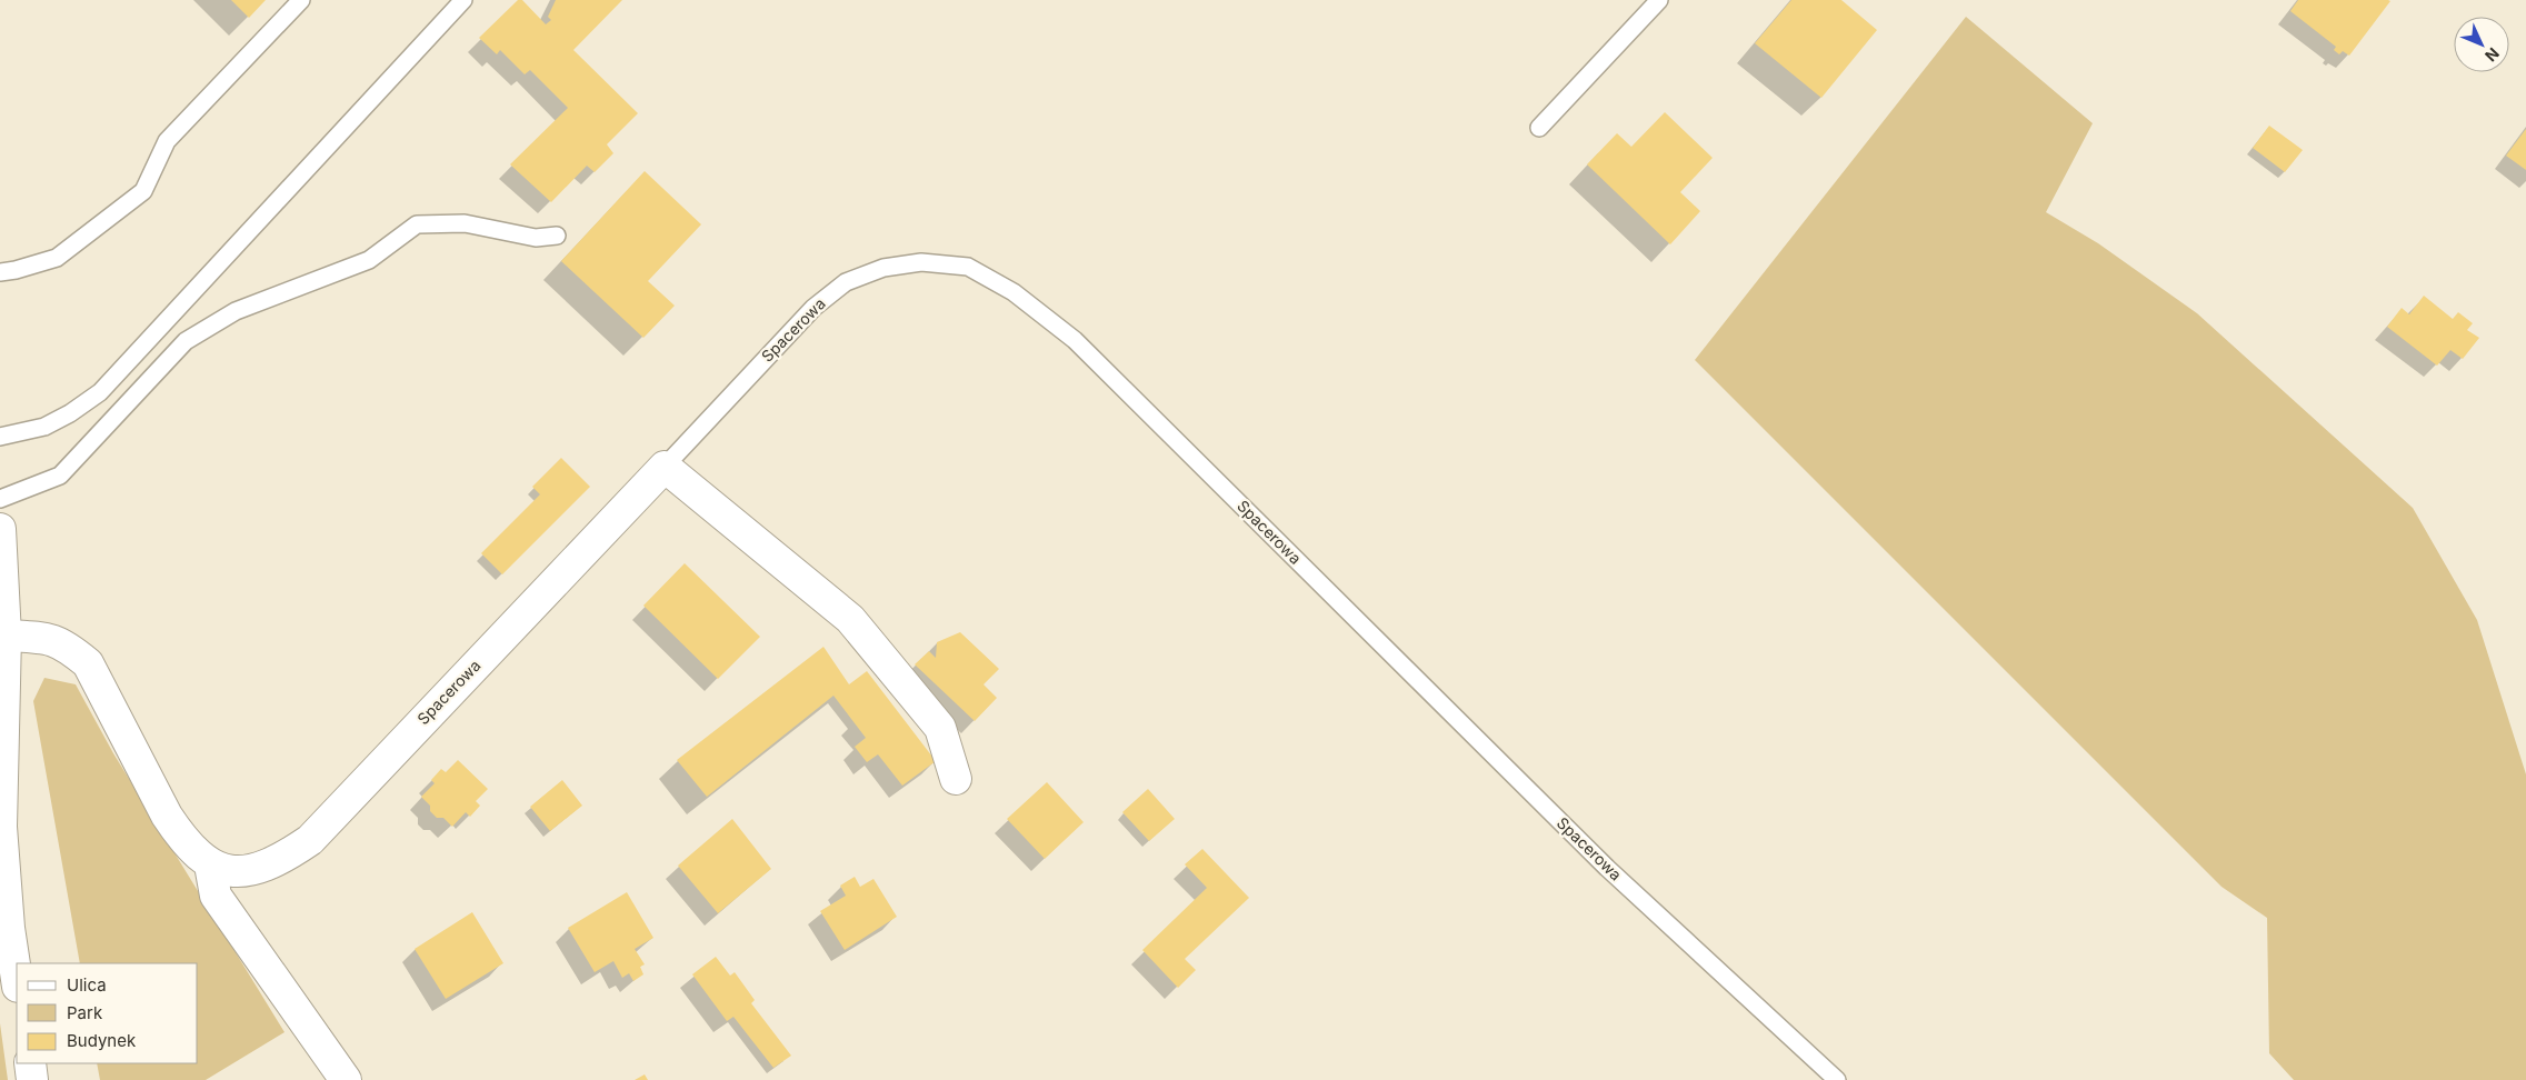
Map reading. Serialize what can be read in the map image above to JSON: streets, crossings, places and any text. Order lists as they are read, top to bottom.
{
  "streets": {
    "street": ["Spacerowa"]
  },
  "legend": ["Ulica", "Park", "Budynek"],
  "north": "bottom right"
}
